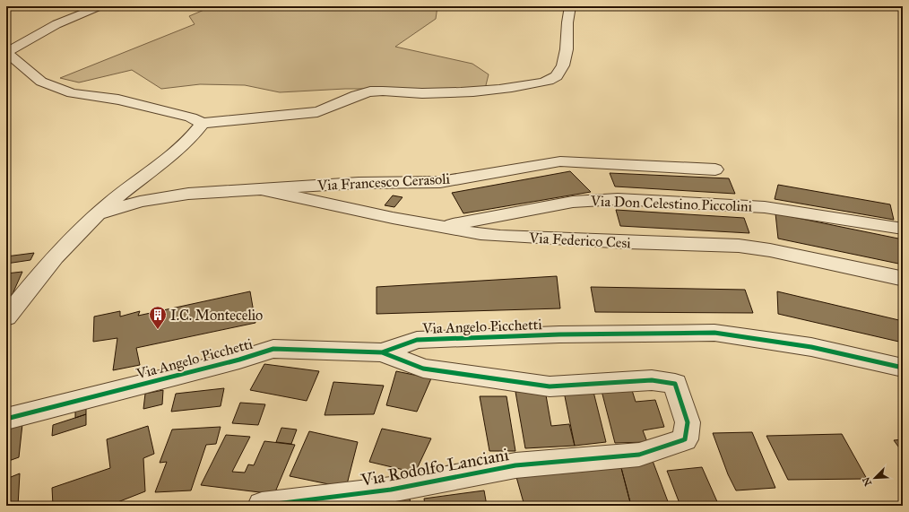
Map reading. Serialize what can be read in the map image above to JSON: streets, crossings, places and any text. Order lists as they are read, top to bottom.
{
  "streets": {
    "street": [
      "Via Francesco Cerasoli",
      "Via Don Celestino Piccolini",
      "Via Federico Cesi",
      "Via Angelo Picchetti",
      "Via Rodolfo Lanciani"
    ]
  },
  "crossings": [
    ["Via Francesco Cerasoli", "Via Federico Cesi"],
    ["Via Don Celestino Piccolini", "Via Federico Cesi"],
    ["Via Angelo Picchetti", "Via Rodolfo Lanciani"]
  ],
  "places": {
    "building": ["I.C. Montecelio"]
  },
  "north": "bottom left"
}
